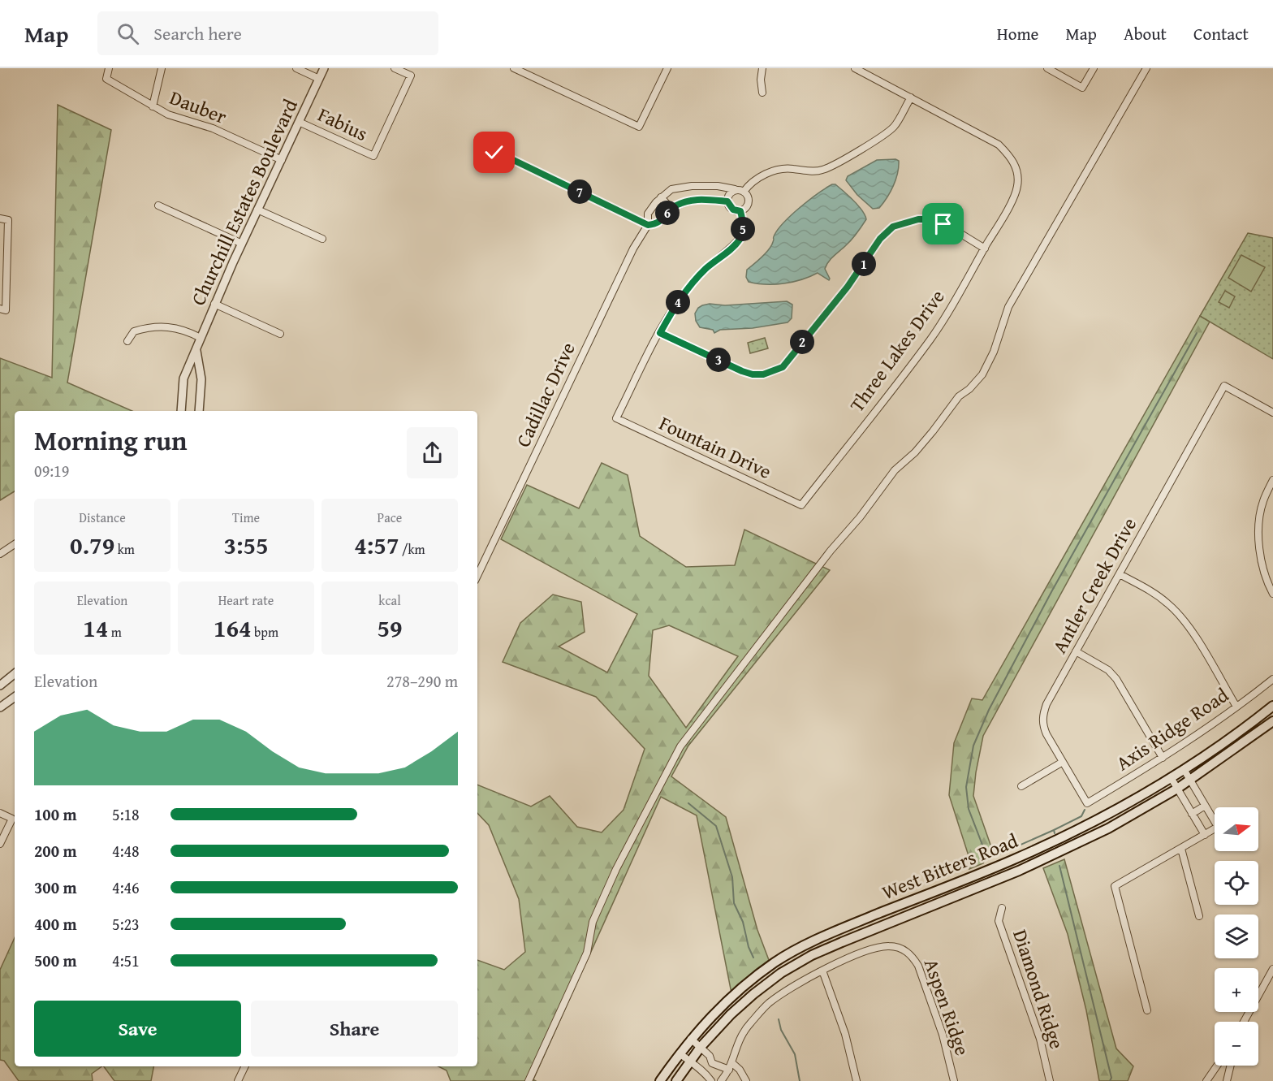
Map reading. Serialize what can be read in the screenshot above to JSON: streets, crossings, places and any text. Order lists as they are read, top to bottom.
{
  "streets": {
    "main road": ["West Bitters Road"],
    "street": [
      "Dauber",
      "Fabius",
      "Churchill Estates Boulevard",
      "Three Lakes Drive",
      "Cadillac Drive",
      "Fountain Drive",
      "Antler Creek Drive",
      "Axis Ridge Road",
      "Diamond Ridge",
      "Aspen Ridge"
    ]
  },
  "crossings": [
    ["Dauber", "Churchill Estates Boulevard"],
    ["Fabius", "Churchill Estates Boulevard"],
    ["Three Lakes Drive", "Fountain Drive"],
    ["Antler Creek Drive", "Axis Ridge Road"]
  ],
  "north": "right",
  "page": {
    "header": "Map",
    "search": "Search here",
    "nav": [
      "Home",
      "Map",
      "About",
      "Contact"
    ],
    "pins": [
      "7",
      "6",
      "5",
      "1",
      "4",
      "2",
      "3"
    ],
    "heading": ["Morning run", "09:19"],
    "stats": [
      ["Distance", "0.79 km"],
      ["Time", "3:55"],
      ["Pace", "4:57 /km"],
      ["Elevation", "14 m"],
      ["Heart rate", "164 bpm"],
      ["kcal", "59"]
    ],
    "chart": ["Elevation", "278–290 m"],
    "list": [
      {
        "name": "100 m",
        "note": "5:18"
      },
      {
        "name": "200 m",
        "note": "4:48"
      },
      {
        "name": "300 m",
        "note": "4:46"
      },
      {
        "name": "400 m",
        "note": "5:23"
      },
      {
        "name": "500 m",
        "note": "4:51"
      }
    ],
    "map_buttons": ["+", "−"],
    "buttons": ["Save", "Share"]
  }
}
